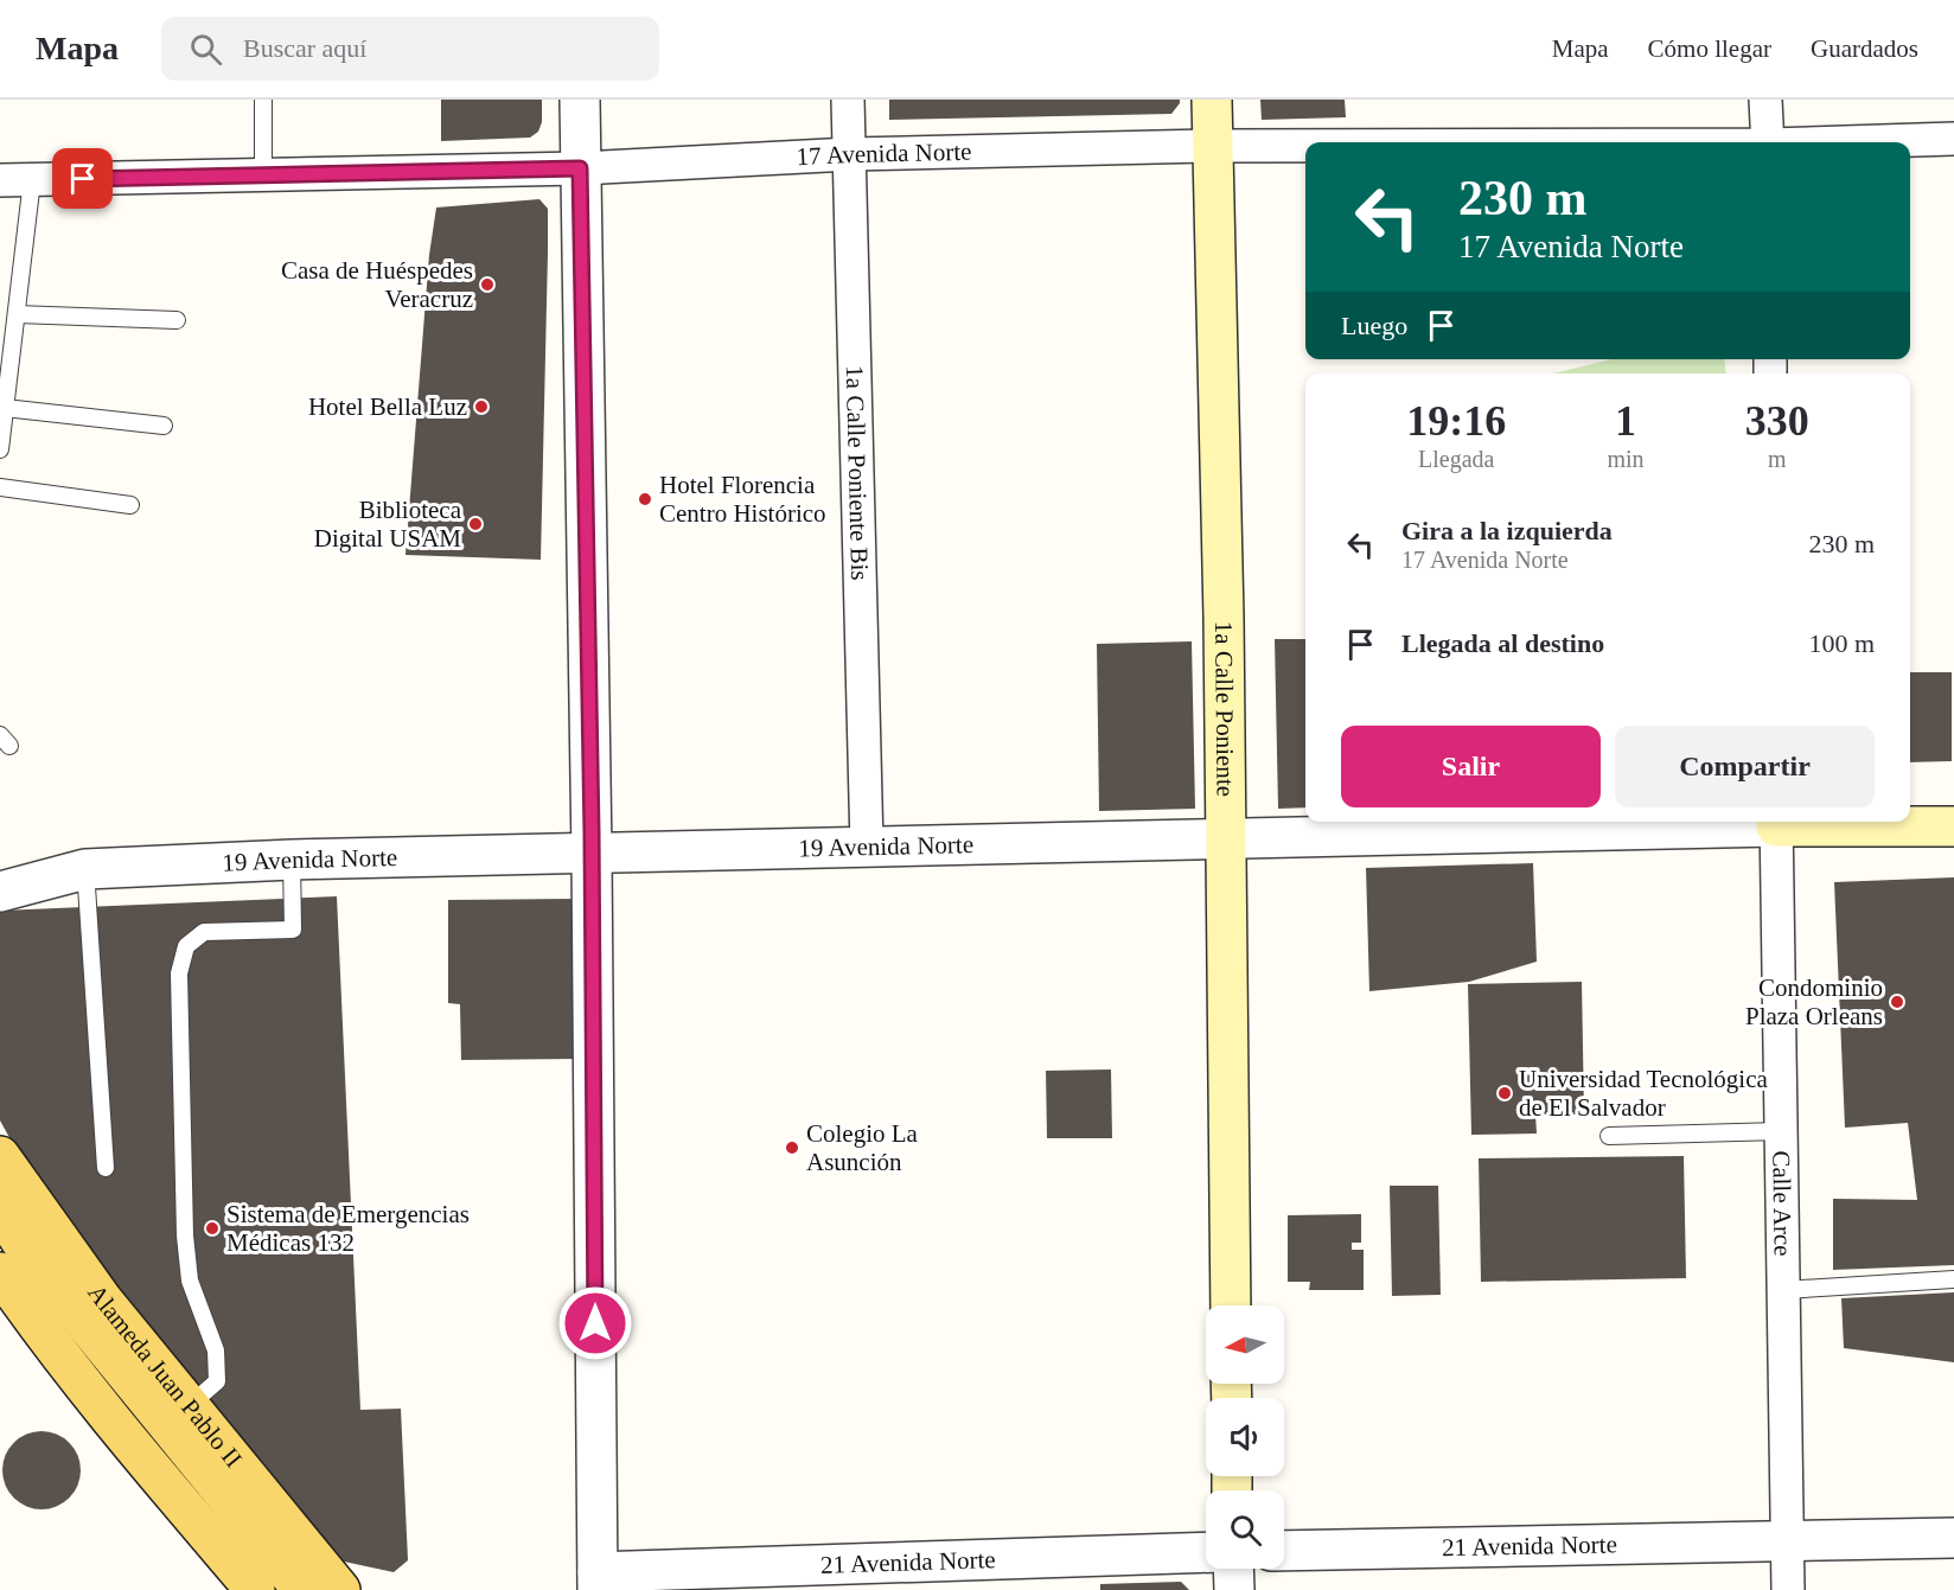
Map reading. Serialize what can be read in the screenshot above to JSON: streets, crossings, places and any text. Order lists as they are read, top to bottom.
{
  "streets": {
    "main road": ["1a Calle Poniente", "Alameda Juan Pablo II"],
    "street": [
      "17 Avenida Norte",
      "1a Calle Poniente Bis",
      "19 Avenida Norte",
      "Calle Arce",
      "21 Avenida Norte"
    ]
  },
  "crossings": [
    ["17 Avenida Norte", "1a Calle Poniente Bis"],
    ["17 Avenida Norte", "1a Calle Poniente"],
    ["1a Calle Poniente Bis", "19 Avenida Norte"],
    ["1a Calle Poniente", "19 Avenida Norte"],
    ["19 Avenida Norte", "Calle Arce"],
    ["Calle Arce", "21 Avenida Norte"]
  ],
  "places": [
    "Casa de Huéspedes Veracruz",
    "Hotel Bella Luz",
    "Hotel Florencia Centro Histórico",
    "Biblioteca Digital USAM",
    "Condominio Plaza Orleans",
    "Universidad Tecnológica de El Salvador",
    "Colegio La Asunción",
    "Sistema de Emergencias Médicas 132"
  ],
  "north": "left",
  "page": {
    "header": "Mapa",
    "search": "Buscar aquí",
    "nav": ["Mapa", "Cómo llegar", "Guardados"],
    "turn": ["230 m", "17 Avenida Norte"],
    "then": "Luego",
    "eta": [
      "19:16",
      "Llegada",
      "1",
      "min",
      "330",
      "m"
    ],
    "list": [
      {
        "name": "Gira a la izquierda",
        "note": "17 Avenida Norte",
        "value": "230 m"
      },
      {
        "name": "Llegada al destino",
        "value": "100 m"
      }
    ],
    "buttons": ["Salir", "Compartir"]
  }
}
